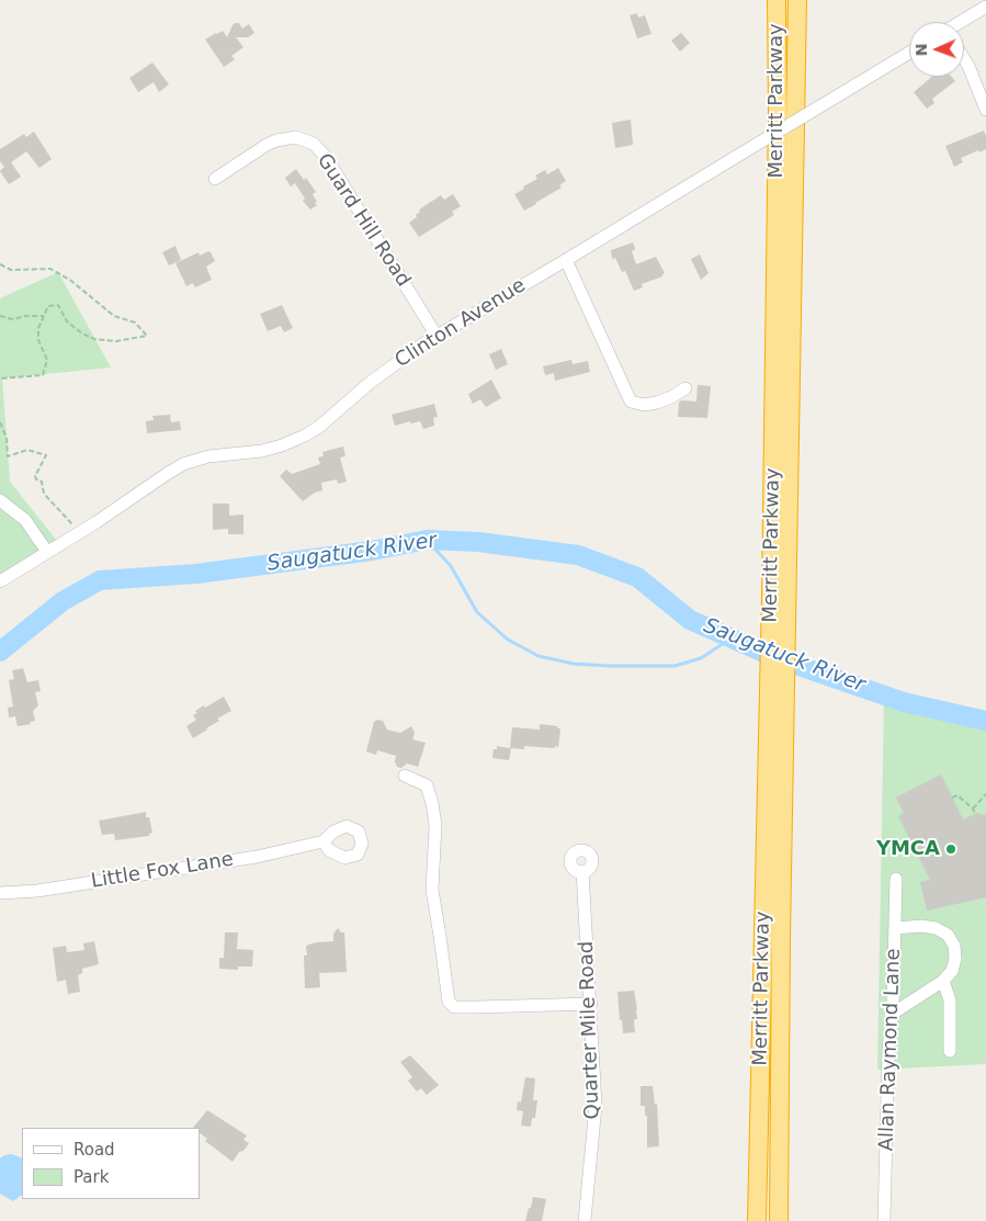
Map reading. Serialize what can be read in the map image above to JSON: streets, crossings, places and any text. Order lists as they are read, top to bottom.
{
  "streets": {
    "highway": ["Merritt Parkway"],
    "street": [
      "Guard Hill Road",
      "Clinton Avenue",
      "Little Fox Lane",
      "Quarter Mile Road",
      "Allan Raymond Lane"
    ]
  },
  "crossings": [
    ["Guard Hill Road", "Clinton Avenue"]
  ],
  "water": ["Saugatuck River"],
  "places": ["YMCA"],
  "legend": ["Road", "Park"],
  "north": "left"
}
